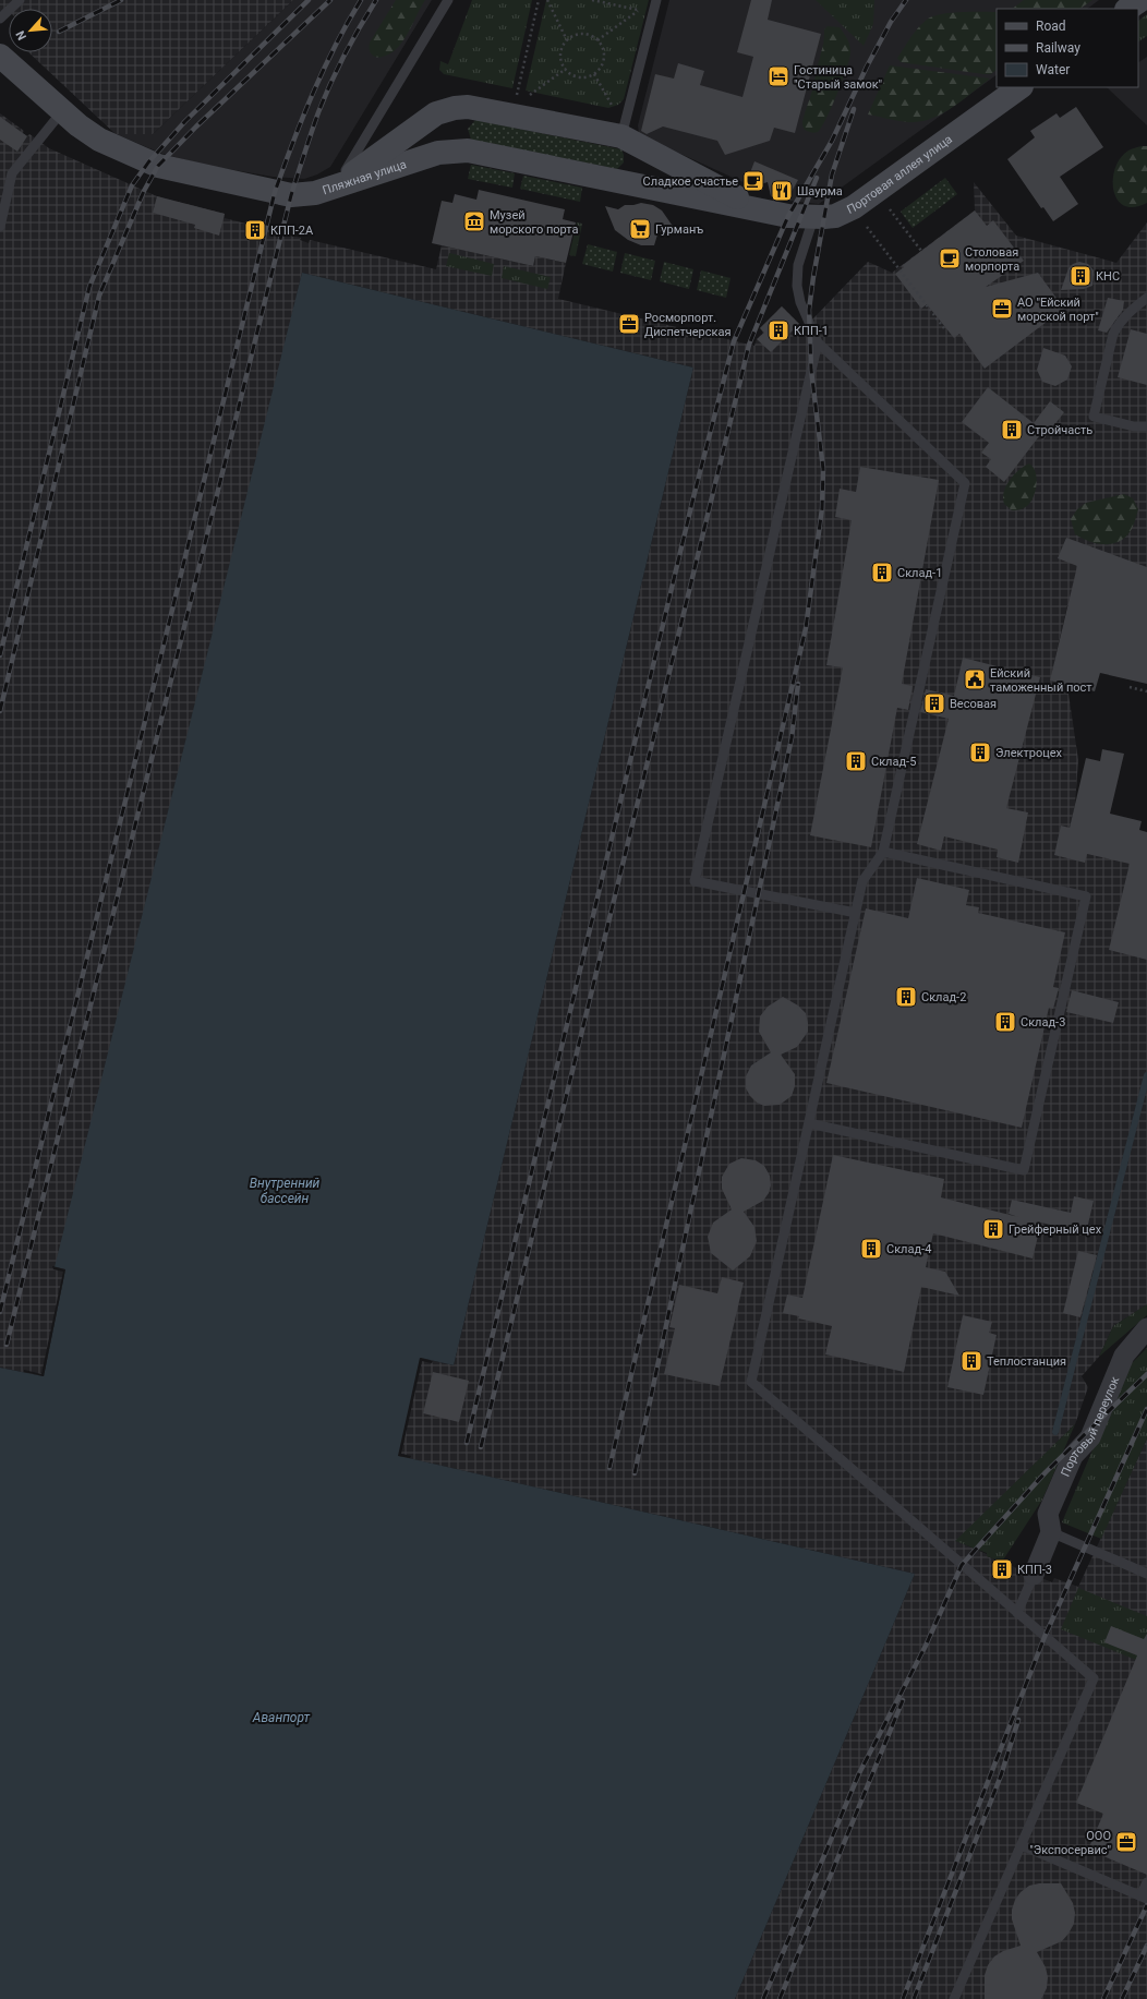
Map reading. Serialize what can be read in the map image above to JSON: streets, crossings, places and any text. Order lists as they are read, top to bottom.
{
  "streets": {
    "street": ["Портовая аллея улица", "Пляжная улица", "Портовый переулок"]
  },
  "crossings": [
    ["Портовая аллея улица", "Пляжная улица"]
  ],
  "water": ["Внутренний бассейн", "Аванпорт"],
  "places": {
    "hotel": ["Гостиница \"Старый замок\""],
    "cafe": ["Сладкое счастье", "Столовая морпорта"],
    "restaurant": ["Шаурма"],
    "museum": ["Музей морского порта"],
    "supermarket": ["Гурманъ"],
    "building": [
      "КПП-2А",
      "КНС",
      "КПП-1",
      "Стройчасть",
      "Склад-1",
      "Весовая",
      "Электроцех",
      "Склад-5",
      "Склад-2",
      "Склад-3",
      "Грейферный цех",
      "Склад-4",
      "Теплостанция",
      "КПП-3"
    ],
    "office": ["АО \"Ейский морской порт\"", "Росморпорт. Диспетчерская", "ООО \"Экспосервис\""],
    "public building": ["Ейский таможенный пост"]
  },
  "legend": ["Road", "Railway", "Water"],
  "north": "bottom left"
}
